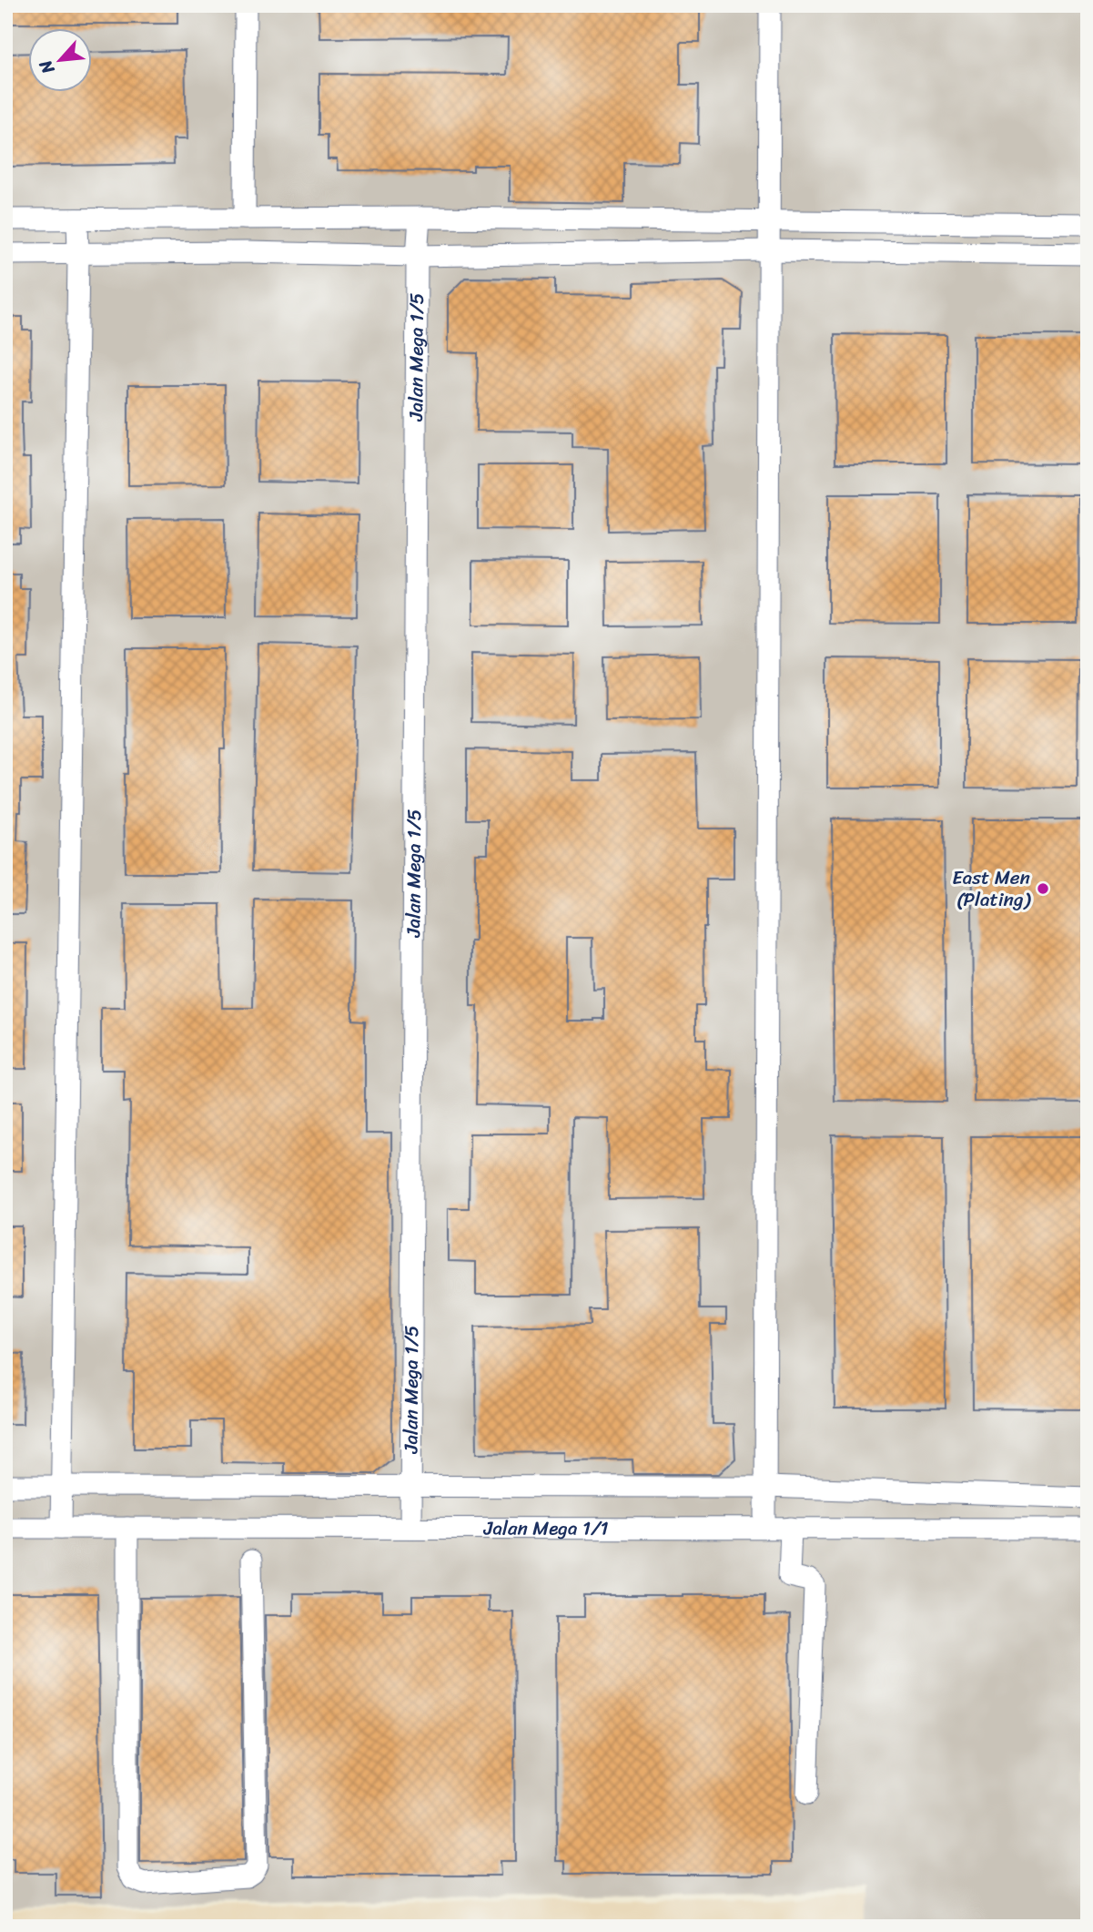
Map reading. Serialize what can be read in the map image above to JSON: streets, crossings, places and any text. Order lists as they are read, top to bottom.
{
  "streets": {
    "street": ["Jalan Mega 1/5", "Jalan Mega 1/1"]
  },
  "crossings": [
    ["Jalan Mega 1/5", "Jalan Mega 1/1"]
  ],
  "places": ["East Men (Plating)"],
  "north": "bottom left"
}
